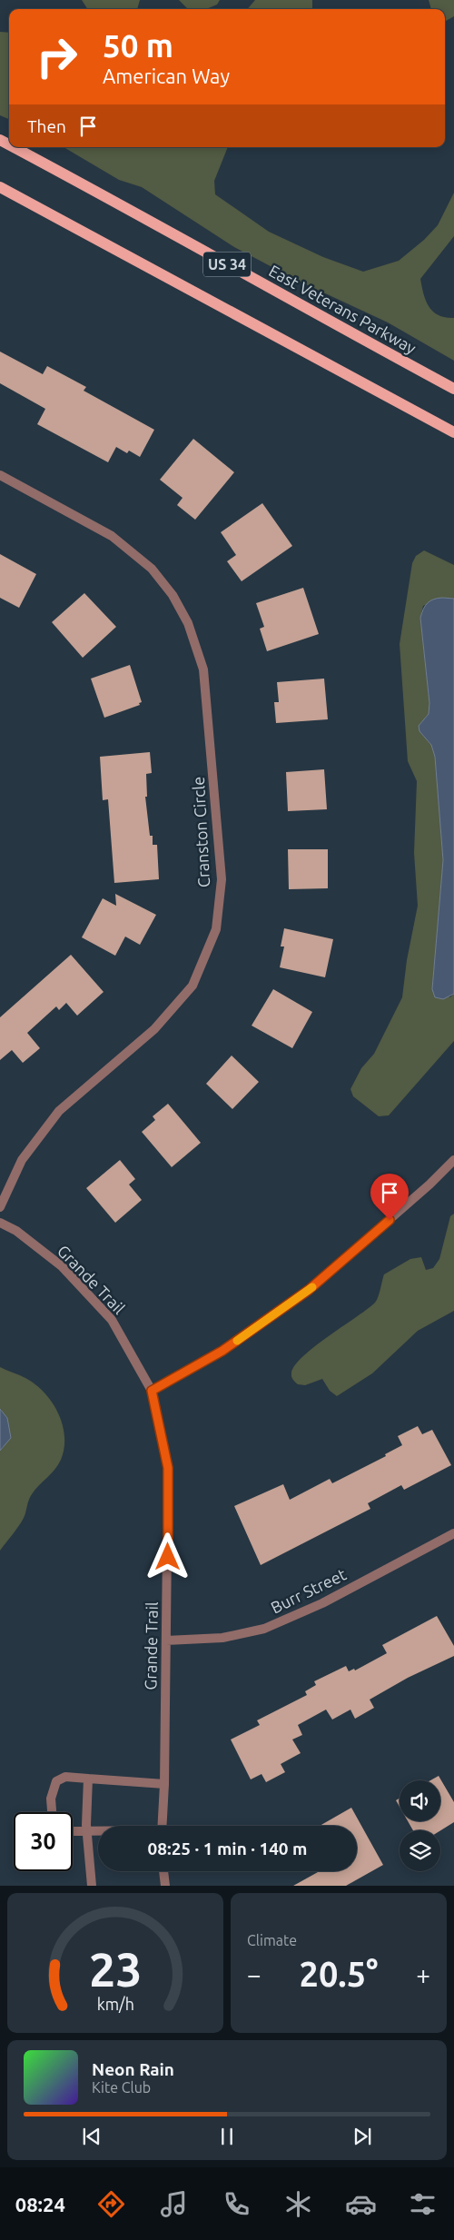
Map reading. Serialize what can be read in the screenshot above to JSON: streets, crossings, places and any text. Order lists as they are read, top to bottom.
{
  "streets": {
    "main road": ["US 34", "East Veterans Parkway"],
    "street": ["Cranston Circle", "Grande Trail", "Burr Street"]
  },
  "crossings": [
    ["Grande Trail", "Burr Street"]
  ],
  "page": {
    "turn": ["50 m", "American Way"],
    "then": "Then",
    "limit": "30",
    "trip": "08:25 · 1 min · 140 m",
    "tile": "Climate",
    "heat": ["−", "20.5°", "+"],
    "song": ["Neon Rain", "Kite Club"],
    "tabs": "08:24",
    "gauge": ["23", "km/h"]
  }
}
